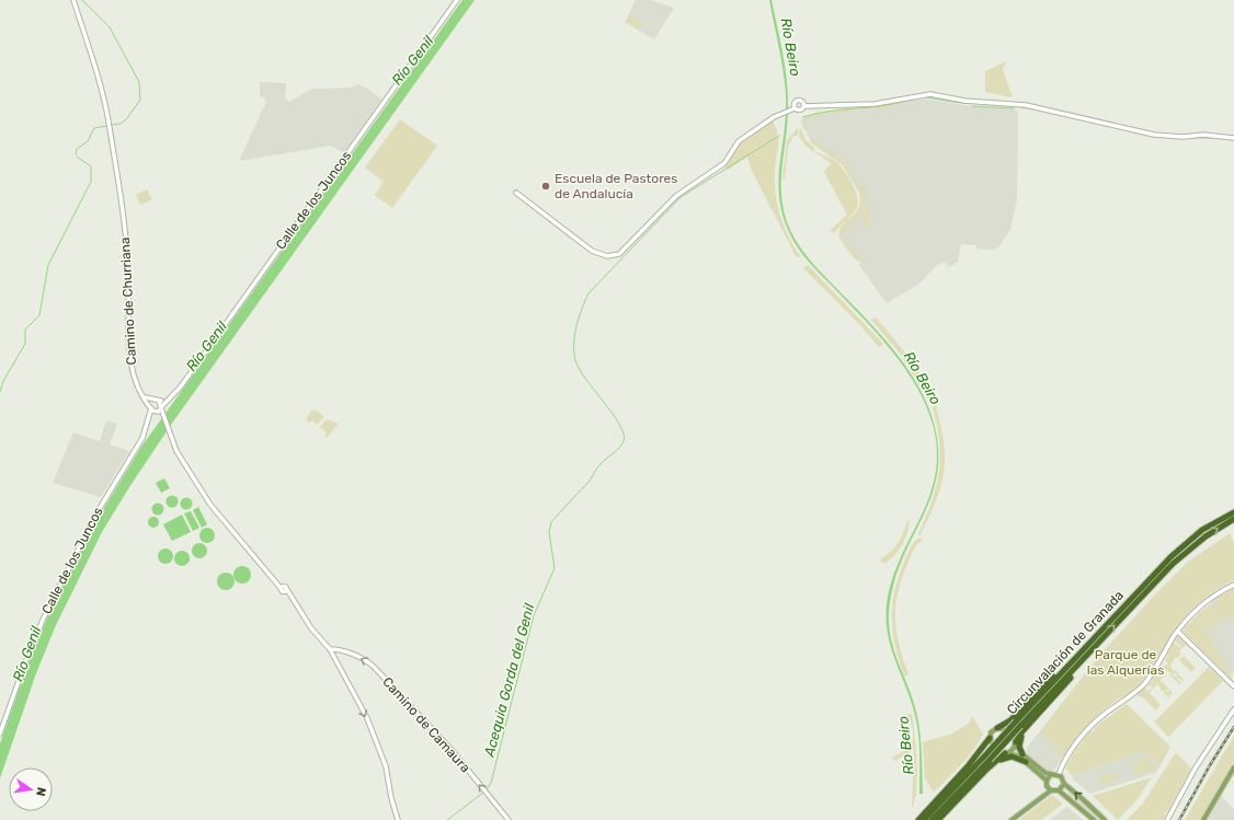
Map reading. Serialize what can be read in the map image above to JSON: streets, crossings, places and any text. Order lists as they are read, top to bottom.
{
  "streets": {
    "highway": ["Circunvalación de Granada"],
    "street": ["Calle de los Juncos", "Camino de Churriana", "Camino de Camaura"]
  },
  "crossings": [
    ["Calle de los Juncos", "Camino de Churriana"],
    ["Camino de Churriana", "Camino de Camaura"]
  ],
  "one_way": ["Camino de Camaura"],
  "water": ["Río Beiro", "Río Genil", "Acequia Gorda del Genil"],
  "parks": ["Parque de las Alquerías"],
  "places": ["Escuela de Pastores de Andalucía"],
  "north": "right"
}
